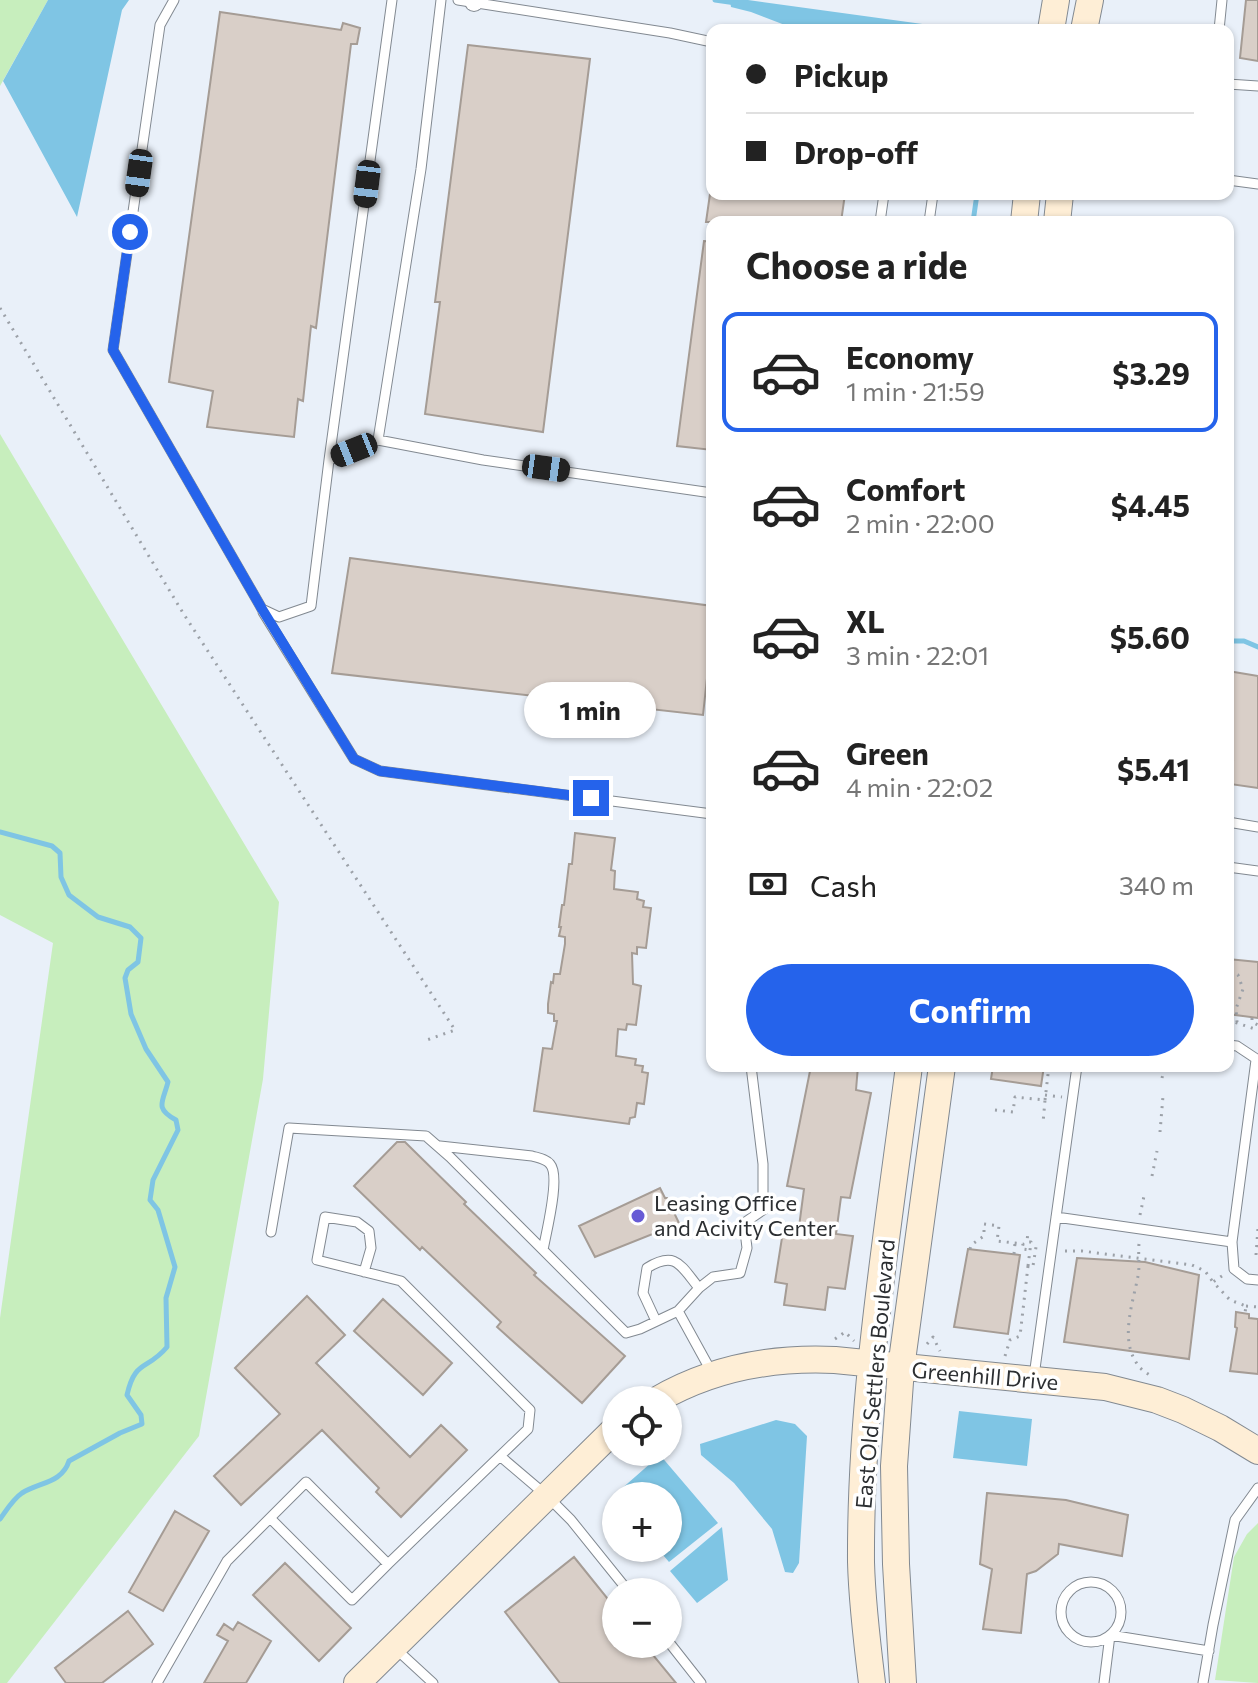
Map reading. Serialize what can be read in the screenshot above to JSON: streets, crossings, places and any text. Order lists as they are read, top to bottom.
{
  "streets": {
    "main road": ["East Old Settlers Boulevard", "Greenhill Drive"]
  },
  "crossings": [
    ["East Old Settlers Boulevard", "Greenhill Drive"]
  ],
  "places": ["Leasing Office and Acivity Center"],
  "page": {
    "banner": ["Pickup", "Drop-off"],
    "heading": "Choose a ride",
    "list": [
      {
        "name": "Economy",
        "note": "1 min · 21:59",
        "value": "$3.29"
      },
      {
        "name": "Comfort",
        "note": "2 min · 22:00",
        "value": "$4.45"
      },
      {
        "name": "XL",
        "note": "3 min · 22:01",
        "value": "$5.60"
      },
      {
        "name": "Green",
        "note": "4 min · 22:02",
        "value": "$5.41"
      }
    ],
    "bubble": "1 min",
    "pay": ["Cash", "340 m"],
    "buttons": "Confirm",
    "map_buttons": ["+", "−"]
  }
}
